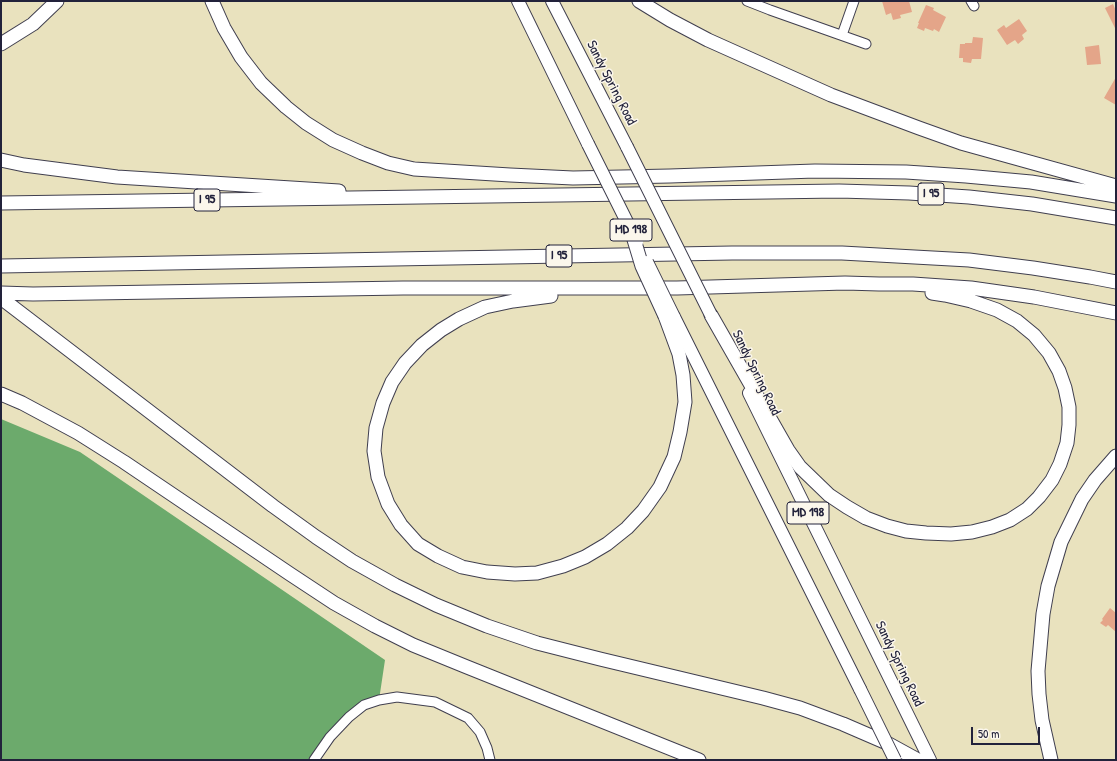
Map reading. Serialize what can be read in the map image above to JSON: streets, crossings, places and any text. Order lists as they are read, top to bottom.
{
  "streets": {
    "highway": ["I 95"],
    "main road": ["Sandy Spring Road", "MD 198"]
  },
  "scale_bar": "50 m"
}
